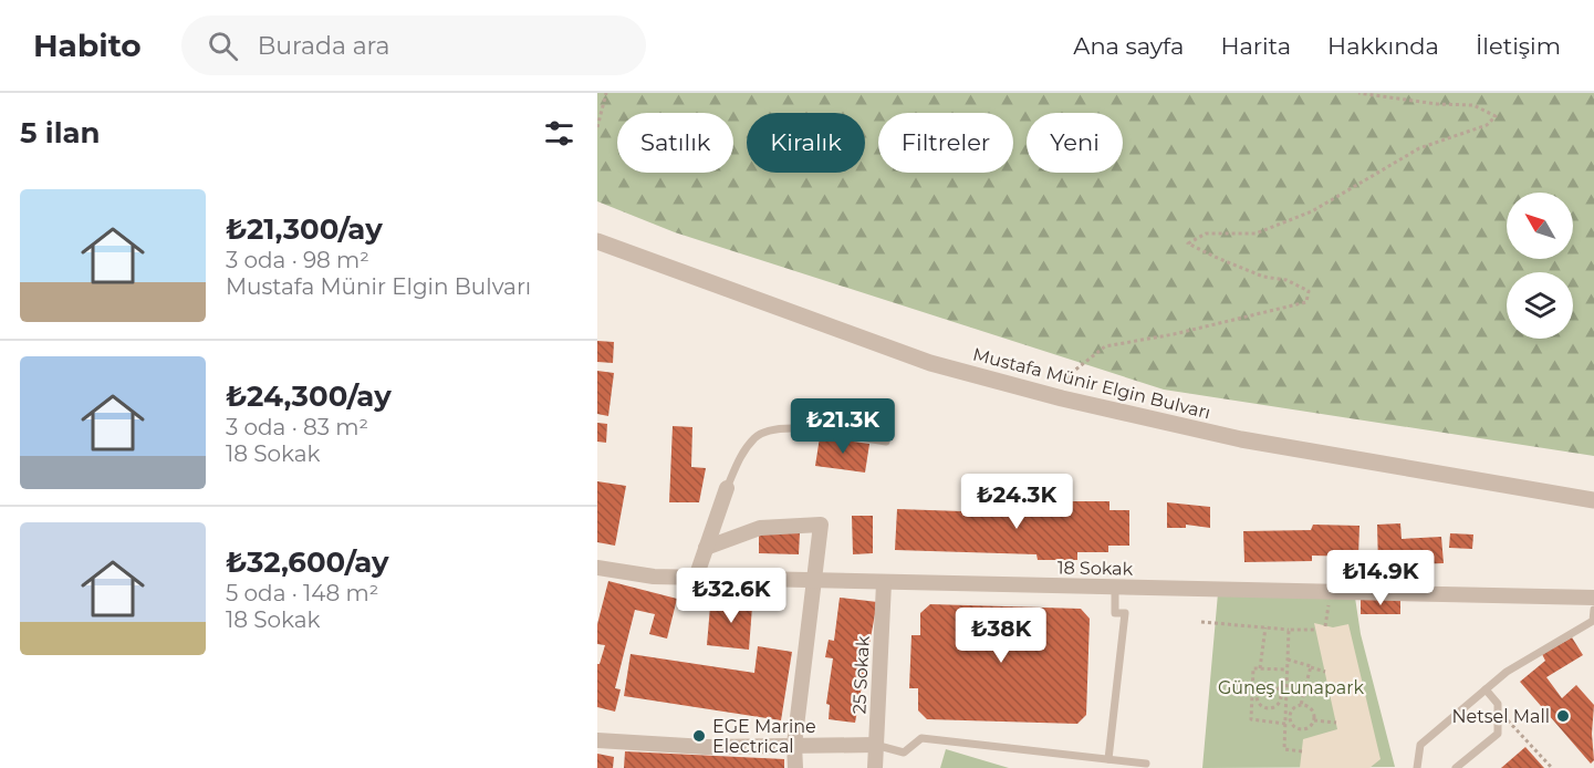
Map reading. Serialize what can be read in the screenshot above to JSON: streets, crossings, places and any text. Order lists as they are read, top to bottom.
{
  "streets": {
    "street": ["Mustafa Münir Elgin Bulvarı", "18 Sokak", "25 Sokak"]
  },
  "crossings": [
    ["18 Sokak", "25 Sokak"]
  ],
  "parks": ["Güneş Lunapark"],
  "places": ["Netsel Mall", "EGE Marine Electrical"],
  "north": "top left",
  "page": {
    "header": "Habito",
    "search": "Burada ara",
    "nav": [
      "Ana sayfa",
      "Harita",
      "Hakkında",
      "İletişim"
    ],
    "heading": "5 ilan",
    "chip": [
      "Satılık",
      "Kiralık",
      "Filtreler",
      "Yeni"
    ],
    "list": [
      {
        "name": "₺21,300/ay",
        "note": "3 oda · 98 m² · Mustafa Münir Elgin Bulvarı"
      },
      {
        "name": "₺24,300/ay",
        "note": "3 oda · 83 m² · 18 Sokak"
      },
      {
        "name": "₺32,600/ay",
        "note": "5 oda · 148 m² · 18 Sokak"
      }
    ],
    "price": [
      "₺21.3K",
      "₺24.3K",
      "₺14.9K",
      "₺32.6K",
      "₺38K"
    ]
  }
}
